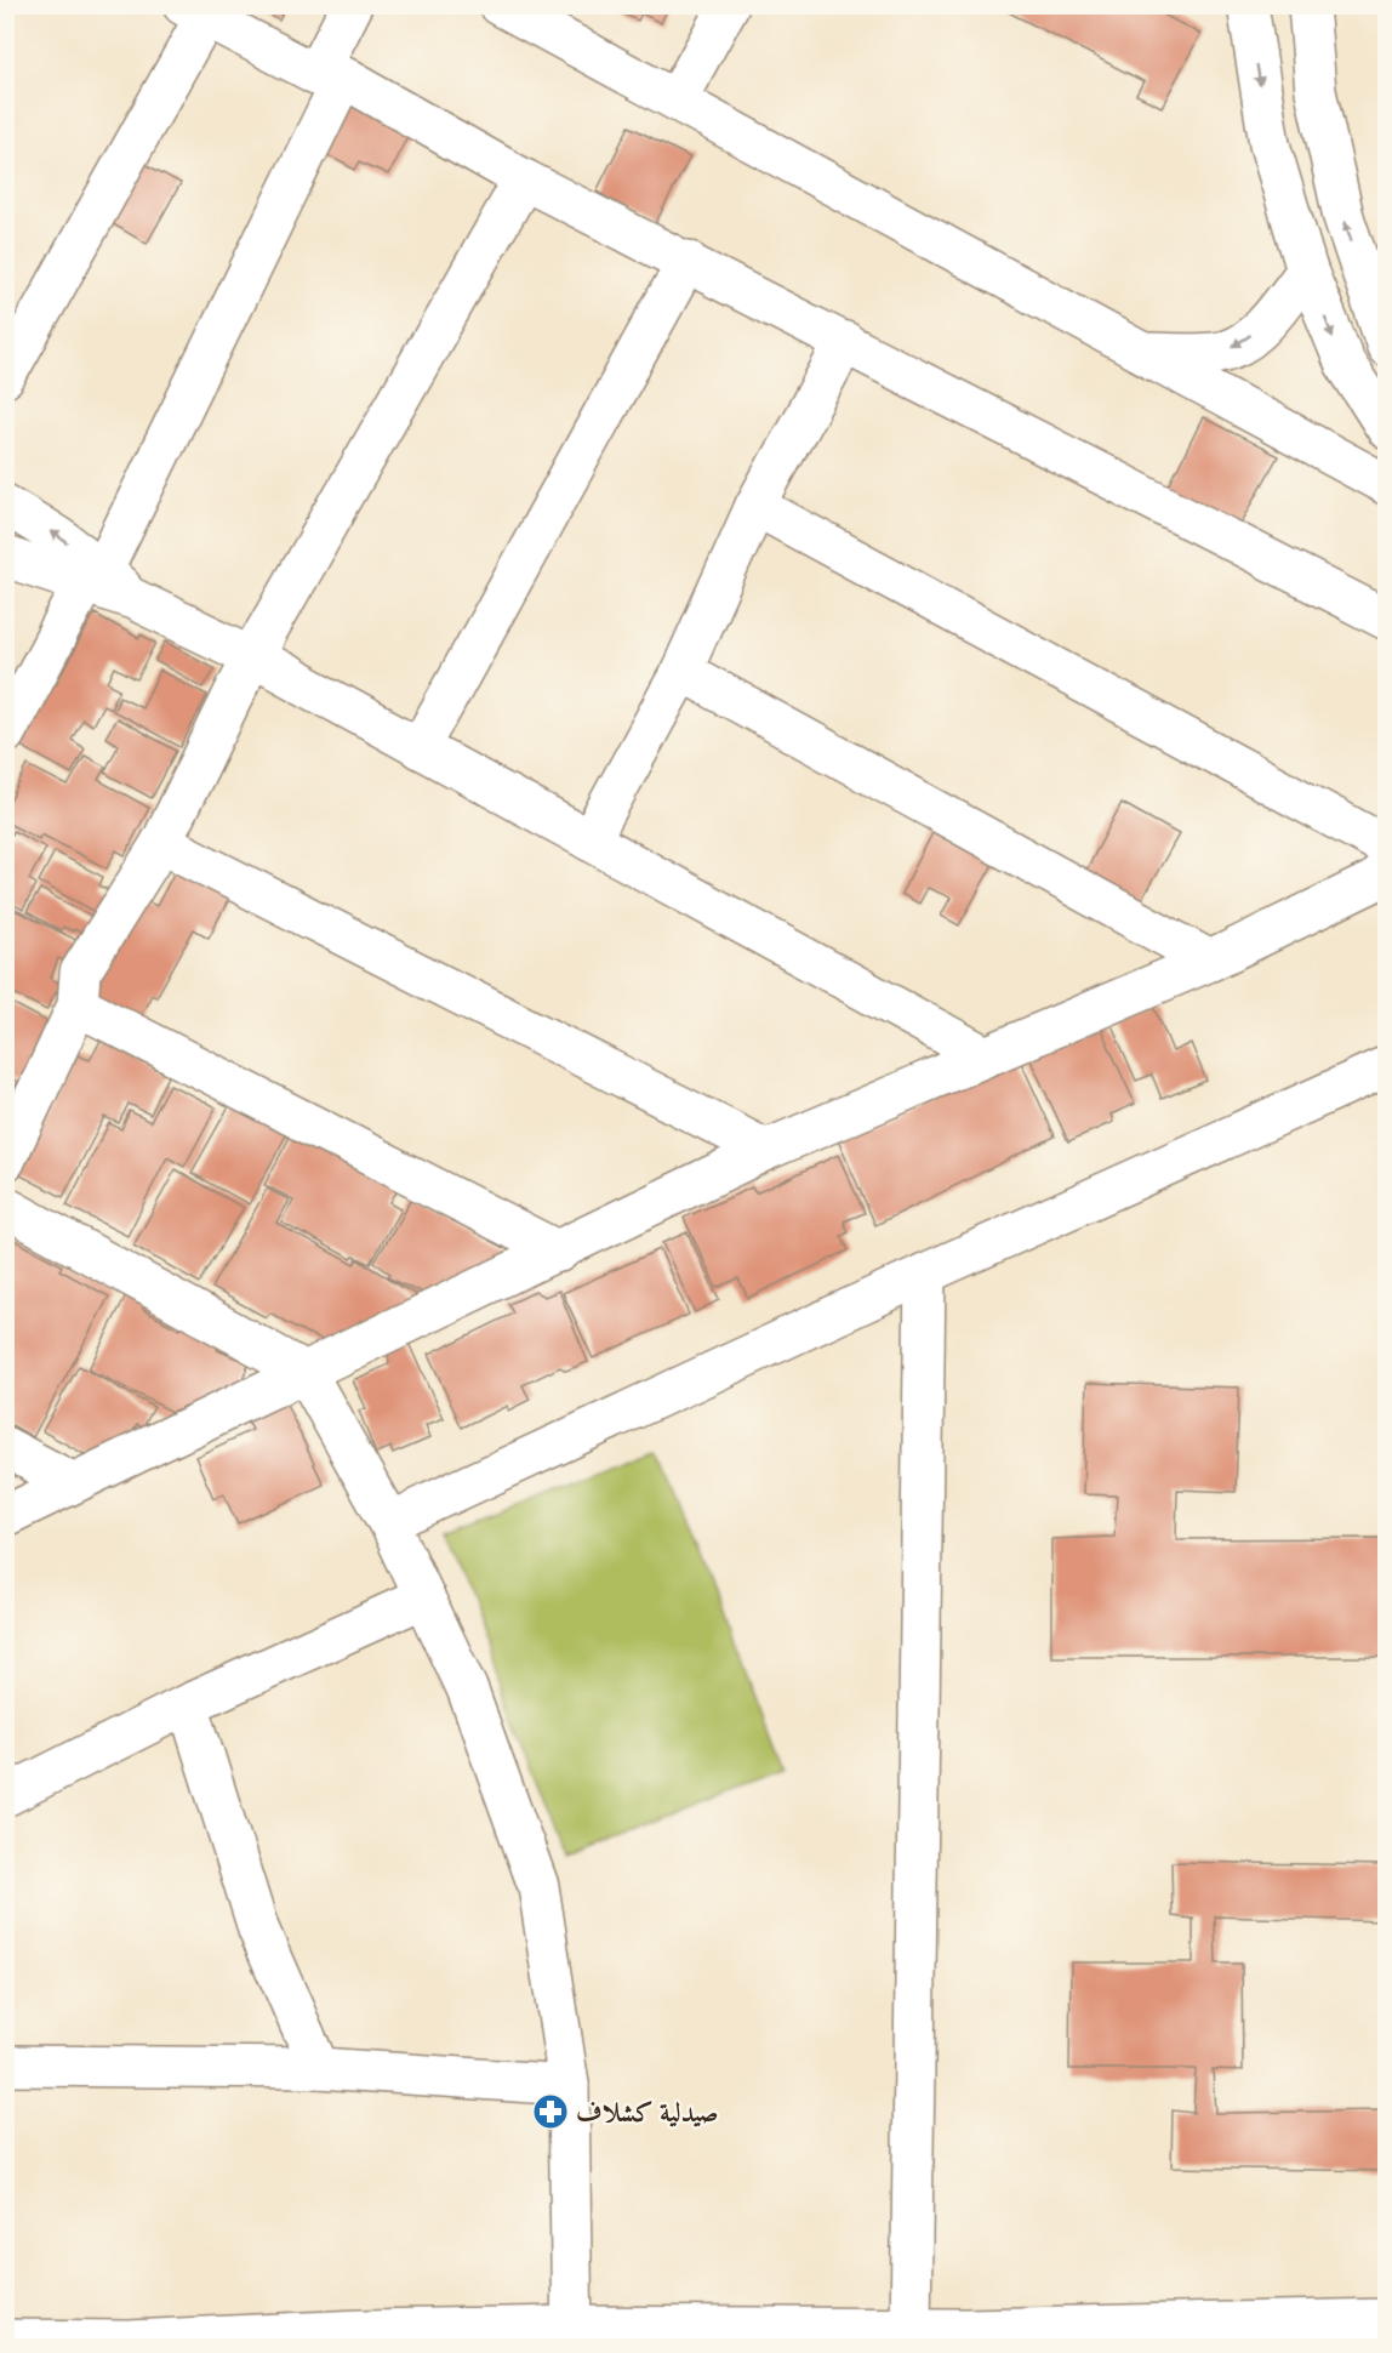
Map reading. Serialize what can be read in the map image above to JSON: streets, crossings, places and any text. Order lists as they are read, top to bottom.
{
  "places": {
    "pharmacy": ["صيدلية كشلاف"]
  }
}
